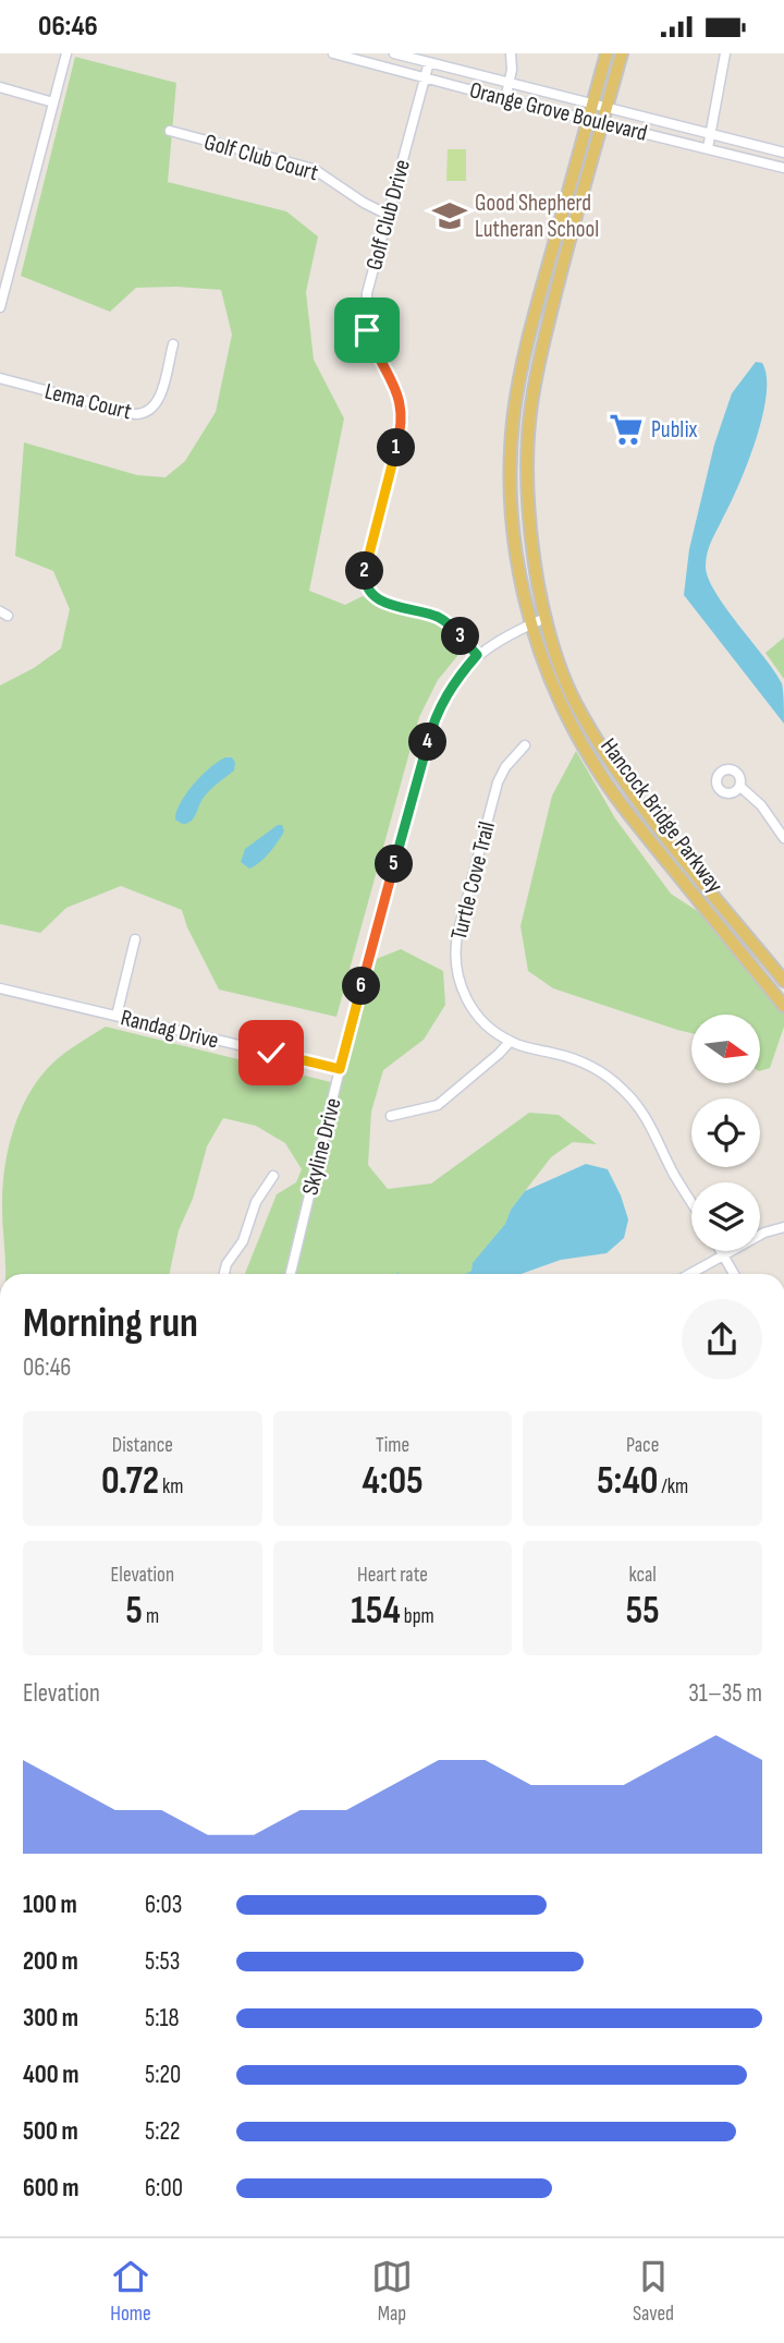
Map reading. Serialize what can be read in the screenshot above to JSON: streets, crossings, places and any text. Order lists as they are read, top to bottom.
{
  "streets": {
    "main road": ["Hancock Bridge Parkway"],
    "street": [
      "Orange Grove Boulevard",
      "Golf Club Court",
      "Golf Club Drive",
      "Lema Court",
      "Turtle Cove Trail",
      "Randag Drive",
      "Skyline Drive"
    ]
  },
  "crossings": [
    ["Orange Grove Boulevard", "Golf Club Drive"],
    ["Orange Grove Boulevard", "Hancock Bridge Parkway"],
    ["Golf Club Court", "Golf Club Drive"],
    ["Golf Club Drive", "Skyline Drive"],
    ["Hancock Bridge Parkway", "Skyline Drive"],
    ["Randag Drive", "Skyline Drive"]
  ],
  "places": {
    "school or university": ["Good Shepherd Lutheran School"],
    "supermarket": ["Publix"]
  },
  "north": "right",
  "page": {
    "status": "06:46",
    "pins": [
      "1",
      "2",
      "3",
      "4",
      "5",
      "6"
    ],
    "heading": ["Morning run", "06:46"],
    "stats": [
      ["Distance", "0.72 km"],
      ["Time", "4:05"],
      ["Pace", "5:40 /km"],
      ["Elevation", "5 m"],
      ["Heart rate", "154 bpm"],
      ["kcal", "55"]
    ],
    "chart": ["Elevation", "31–35 m"],
    "list": [
      {
        "name": "100 m",
        "note": "6:03"
      },
      {
        "name": "200 m",
        "note": "5:53"
      },
      {
        "name": "300 m",
        "note": "5:18"
      },
      {
        "name": "400 m",
        "note": "5:20"
      },
      {
        "name": "500 m",
        "note": "5:22"
      },
      {
        "name": "600 m",
        "note": "6:00"
      }
    ],
    "tabs": ["Home", "Map", "Saved"]
  }
}
